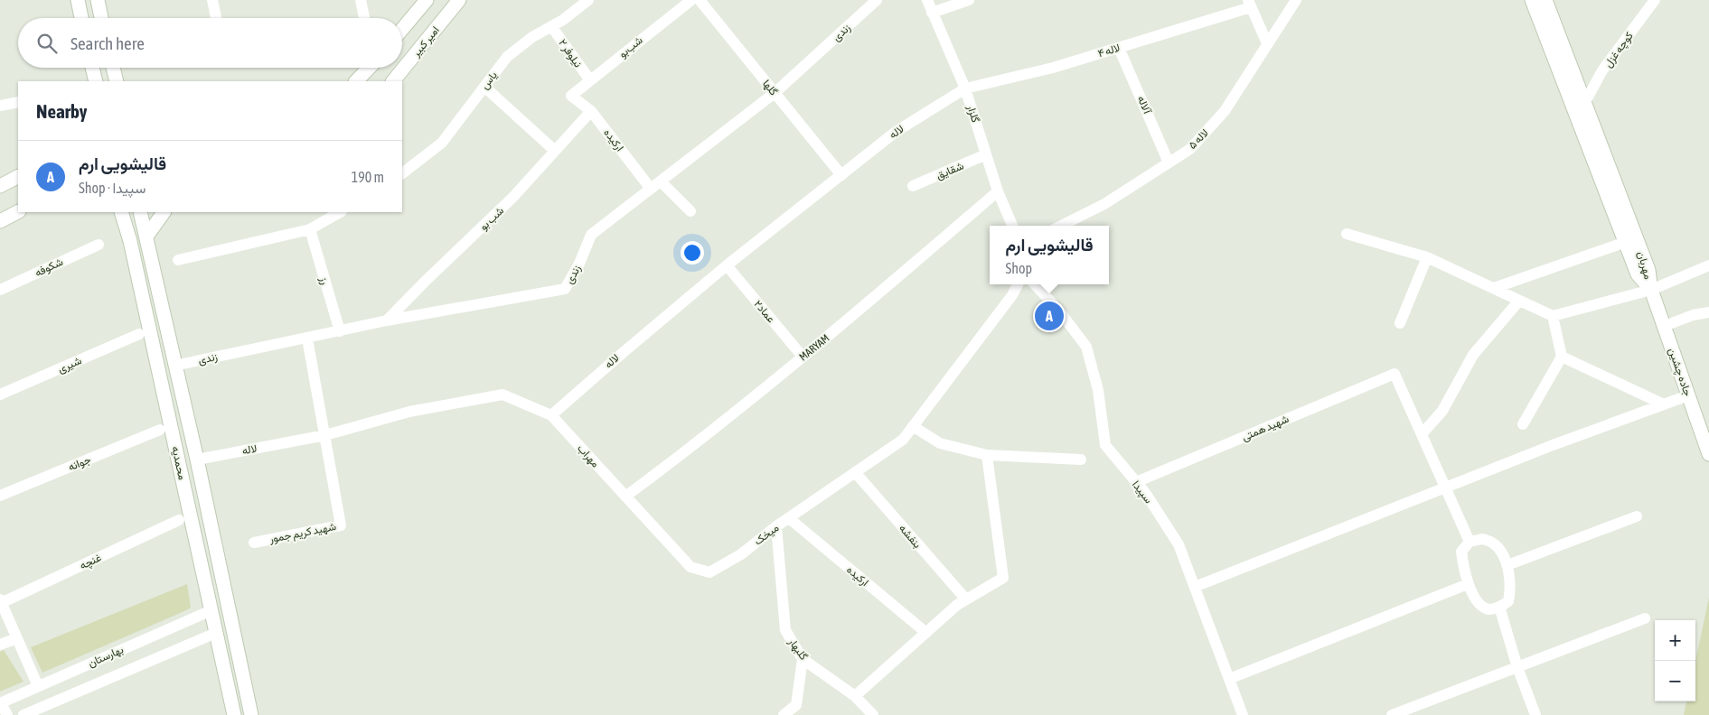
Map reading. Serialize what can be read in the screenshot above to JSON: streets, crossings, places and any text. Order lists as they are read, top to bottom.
{
  "streets": {
    "street": [
      "زندی",
      "امیر کبیر",
      "شب‌بو",
      "کوچه غزل",
      "لاله ۴",
      "نیلوفر ۲",
      "یاس",
      "گلها",
      "آلاله",
      "گلزار",
      "لاله",
      "لاله ۵",
      "ارکیده",
      "شقایق",
      "شب بو",
      "مهربان",
      "شکوفه",
      "رز",
      "عماد۲",
      "MARYAM",
      "شیری",
      "جاده چشین",
      "شهید همتی",
      "مهراب",
      "جوانه",
      "محمدیه",
      "سپیدا",
      "شهید کریم جمور",
      "میخک",
      "بنفشه",
      "غنچه",
      "گلبهار",
      "بهارستان"
    ]
  },
  "crossings": [
    ["زندی", "گلها"],
    ["زندی", "ارکیده"],
    ["زندی", "شب بو"],
    ["زندی", "رز"],
    ["زندی", "محمدیه"],
    ["شب‌بو", "نیلوفر ۲"],
    ["شب‌بو", "ارکیده"],
    ["کوچه غزل", "مهربان"],
    ["لاله ۴", "آلاله"],
    ["لاله ۴", "گلزار"],
    ["لاله ۴", "لاله"],
    ["نیلوفر ۲", "یاس"],
    ["گلها", "لاله"],
    ["آلاله", "لاله ۵"],
    ["گلزار", "لاله"],
    ["گلزار", "شقایق"],
    ["گلزار", "MARYAM"],
    ["لاله", "عماد۲"],
    ["لاله", "مهراب"],
    ["لاله", "محمدیه"],
    ["لاله", "شهید کریم جمور"],
    ["ارکیده", "شب بو"],
    ["ارکیده", "میخک"],
    ["مهربان", "جاده چشین"],
    ["عماد۲", "MARYAM"],
    ["MARYAM", "مهراب"],
    ["MARYAM", "میخک"],
    ["شهید همتی", "سپیدا"],
    ["مهراب", "میخک"],
    ["محمدیه", "بهارستان"],
    ["میخک", "بنفشه"],
    ["میخک", "گلبهار"]
  ],
  "page": {
    "search": "Search here",
    "heading": "Nearby",
    "list": [
      {
        "mark": "A",
        "name": "قالیشویی ارم",
        "note": "Shop · سپیدا",
        "value": "190 m"
      }
    ],
    "popup": ["قالیشویی ارم", "Shop"],
    "pins": "A",
    "map_buttons": ["+", "−"]
  }
}
